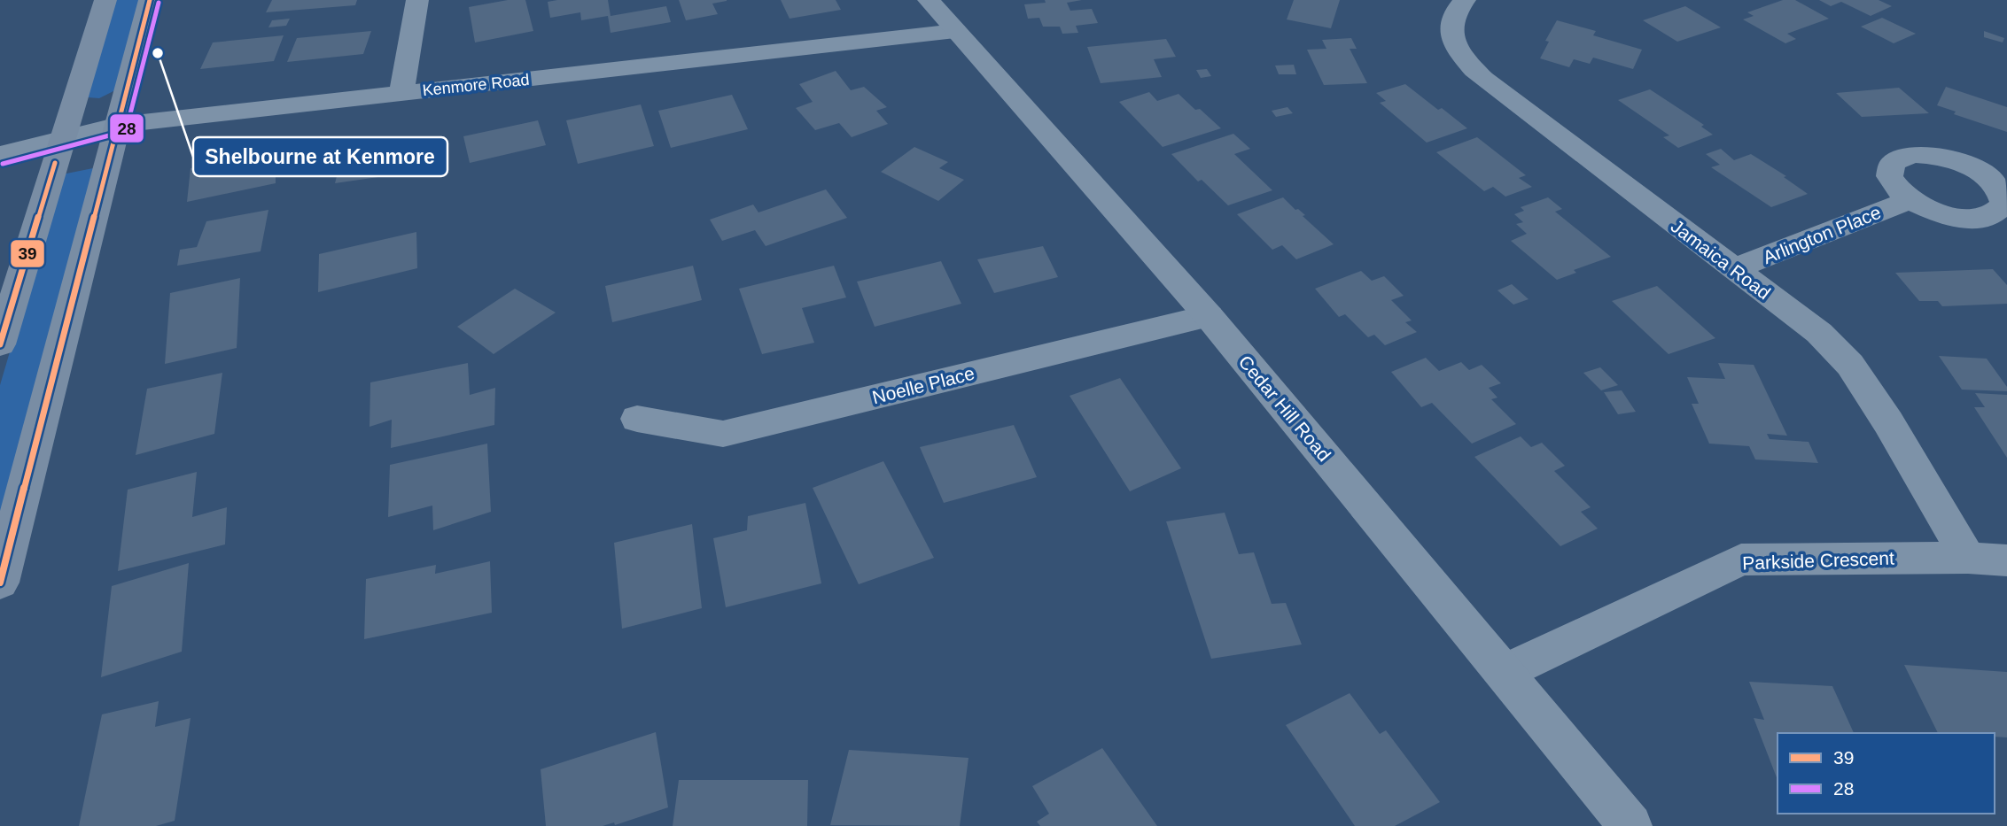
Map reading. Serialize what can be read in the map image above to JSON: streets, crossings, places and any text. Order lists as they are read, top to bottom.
{
  "streets": {
    "street": [
      "Kenmore Road",
      "Arlington Place",
      "Jamaica Road",
      "Noelle Place",
      "Cedar Hill Road",
      "Parkside Crescent"
    ]
  },
  "crossings": [
    ["Kenmore Road", "Cedar Hill Road"],
    ["Arlington Place", "Jamaica Road"],
    ["Jamaica Road", "Parkside Crescent"],
    ["Noelle Place", "Cedar Hill Road"],
    ["Cedar Hill Road", "Parkside Crescent"]
  ],
  "places": ["Shelbourne at Kenmore"],
  "lines": ["transit line 39", "transit line 28"],
  "legend": ["39", "28"]
}
